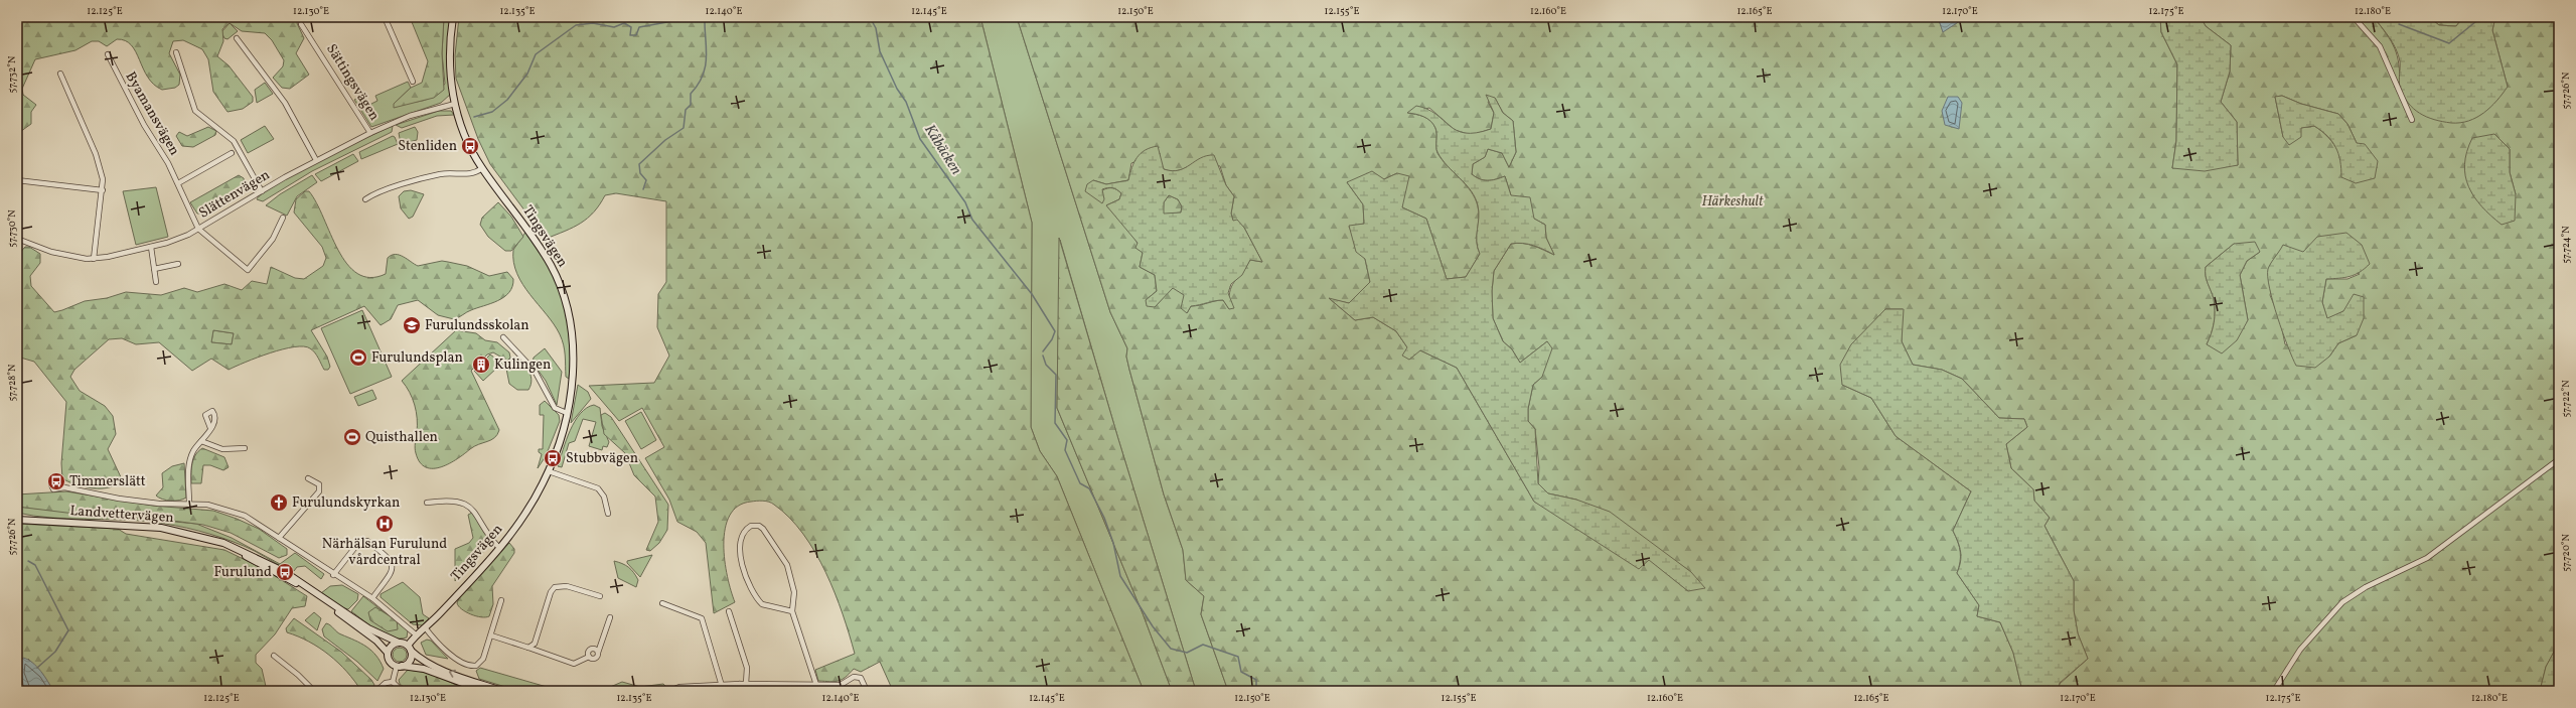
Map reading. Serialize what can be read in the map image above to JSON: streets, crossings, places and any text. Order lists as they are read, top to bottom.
{
  "streets": {
    "street": [
      "Sättingsvägen",
      "Byamansvägen",
      "Slättenvägen",
      "Tingsvägen",
      "Landvettervägen"
    ]
  },
  "crossings": [
    ["Sättingsvägen", "Slättenvägen"],
    ["Byamansvägen", "Slättenvägen"],
    ["Slättenvägen", "Tingsvägen"],
    ["Tingsvägen", "Landvettervägen"]
  ],
  "water": ["Kåbäcken"],
  "parks": ["Härkeshult"],
  "places": {
    "bus stop": [
      "Stenliden",
      "Stubbvägen",
      "Timmerslätt",
      "Furulund"
    ],
    "school or university": ["Furulundsskolan"],
    "sports": ["Furulundsplan", "Quisthallen"],
    "building": ["Kulingen"],
    "church": ["Furulundskyrkan"],
    "hospital": ["Närhälsan Furulund vårdcentral"]
  },
  "coordinates": [
    "12.125°E",
    "12.130°E",
    "12.135°E",
    "12.140°E",
    "12.145°E",
    "12.150°E",
    "12.155°E",
    "12.160°E",
    "12.165°E",
    "12.170°E",
    "12.175°E",
    "12.180°E",
    "57.732°N",
    "57.726°N",
    "57.730°N",
    "57.724°N",
    "57.728°N",
    "57.722°N",
    "57.720°N"
  ]
}
